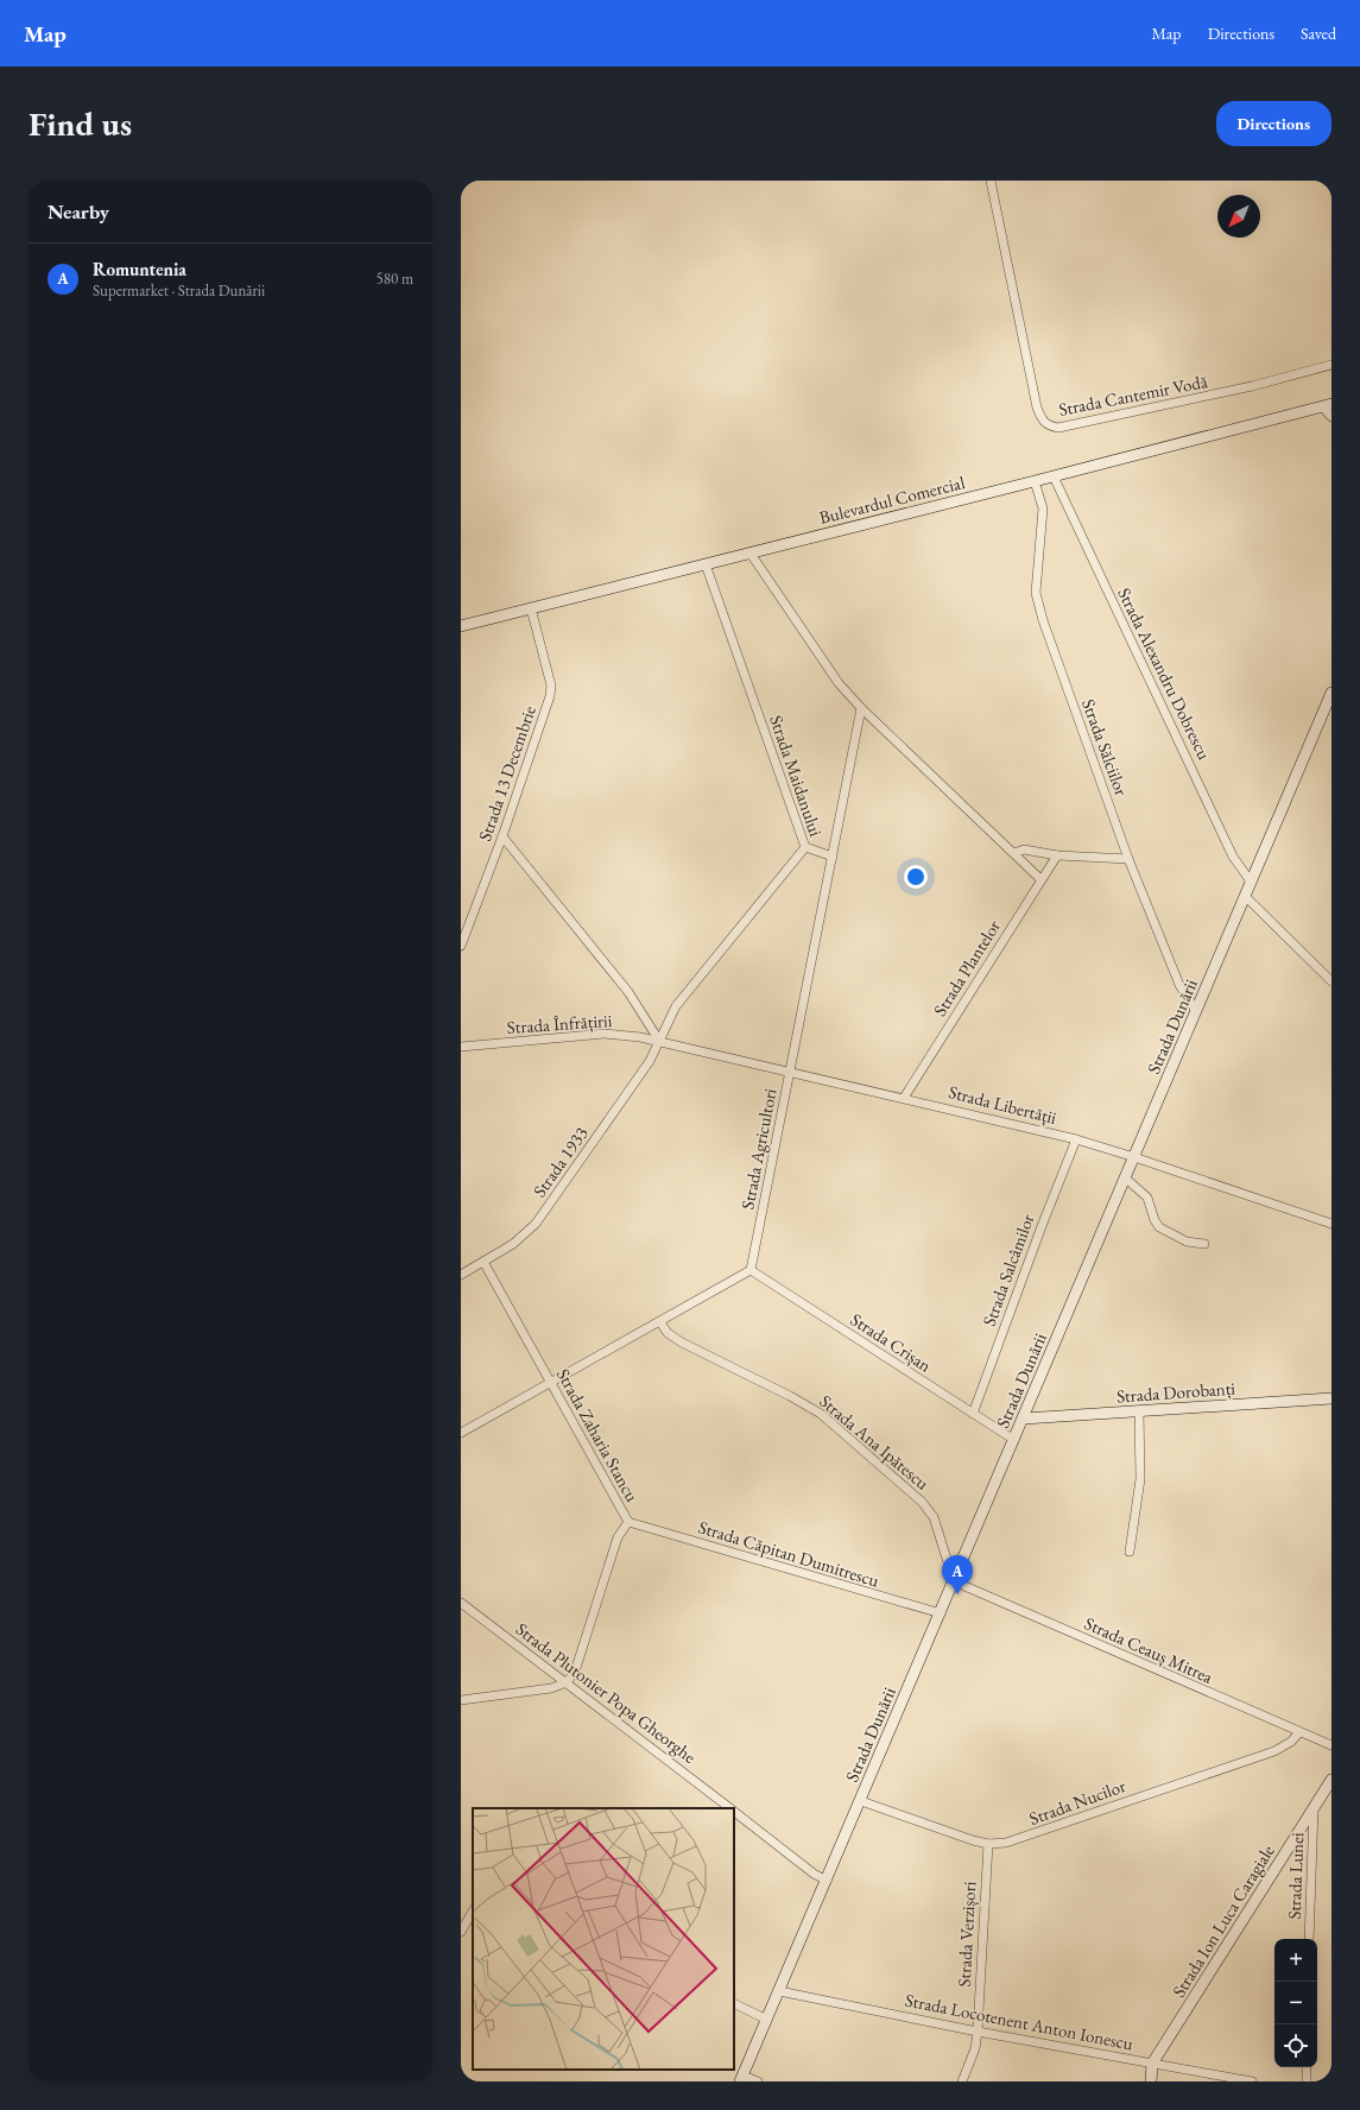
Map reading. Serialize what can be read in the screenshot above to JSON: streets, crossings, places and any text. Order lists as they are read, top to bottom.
{
  "streets": {
    "main road": [
      "Bulevardul Comercial",
      "Strada Dunării",
      "Strada Dorobanți",
      "Strada Ion Luca Caragiale"
    ],
    "street": [
      "Strada Cantemir Vodă",
      "Strada Alexandru Dobrescu",
      "Strada Sălciilor",
      "Strada 13 Decembrie",
      "Strada Maidanului",
      "Strada Plantelor",
      "Strada Înfrățirii",
      "Strada Libertății",
      "Strada Agricultori",
      "Strada 1933",
      "Strada Salcâmilor",
      "Strada Crișan",
      "Strada Zaharia Stancu",
      "Strada Ana Ipătescu",
      "Strada Căpitan Dumitrescu",
      "Strada Ceauș Mitrea",
      "Strada Plutonier Popa Gheorghe",
      "Strada Nucilor",
      "Strada Lunei",
      "Strada Verzișori",
      "Strada Locotenent Anton Ionescu"
    ]
  },
  "crossings": [
    ["Bulevardul Comercial", "Strada Alexandru Dobrescu"],
    ["Bulevardul Comercial", "Strada Sălciilor"],
    ["Bulevardul Comercial", "Strada 13 Decembrie"],
    ["Bulevardul Comercial", "Strada Maidanului"],
    ["Strada Alexandru Dobrescu", "Strada Dunării"],
    ["Strada Sălciilor", "Strada Dunării"],
    ["Strada Maidanului", "Strada Înfrățirii"],
    ["Strada Maidanului", "Strada Libertății"],
    ["Strada Maidanului", "Strada 1933"],
    ["Strada Plantelor", "Strada Libertății"],
    ["Strada Înfrățirii", "Strada Libertății"],
    ["Strada Înfrățirii", "Strada 1933"],
    ["Strada Dunării", "Strada Libertății"],
    ["Strada Dunării", "Strada Crișan"],
    ["Strada Dunării", "Strada Dorobanți"],
    ["Strada Dunării", "Strada Ana Ipătescu"],
    ["Strada Dunării", "Strada Căpitan Dumitrescu"],
    ["Strada Dunării", "Strada Ceauș Mitrea"],
    ["Strada Dunării", "Strada Plutonier Popa Gheorghe"],
    ["Strada Dunării", "Strada Nucilor"],
    ["Strada Dunării", "Strada Locotenent Anton Ionescu"],
    ["Strada Libertății", "Strada Agricultori"],
    ["Strada Libertății", "Strada 1933"],
    ["Strada Libertății", "Strada Salcâmilor"],
    ["Strada Agricultori", "Strada Crișan"],
    ["Strada 1933", "Strada Zaharia Stancu"],
    ["Strada Salcâmilor", "Strada Crișan"],
    ["Strada Zaharia Stancu", "Strada Căpitan Dumitrescu"],
    ["Strada Zaharia Stancu", "Strada Plutonier Popa Gheorghe"],
    ["Strada Ana Ipătescu", "Strada Ceauș Mitrea"],
    ["Strada Ceauș Mitrea", "Strada Nucilor"],
    ["Strada Nucilor", "Strada Verzișori"],
    ["Strada Lunei", "Strada Ion Luca Caragiale"],
    ["Strada Ion Luca Caragiale", "Strada Locotenent Anton Ionescu"],
    ["Strada Verzișori", "Strada Locotenent Anton Ionescu"]
  ],
  "north": "bottom left",
  "page": {
    "header": "Map",
    "nav": ["Map", "Directions", "Saved"],
    "buttons": "Directions",
    "title": "Find us",
    "heading": "Nearby",
    "list": [
      {
        "mark": "A",
        "name": "Romuntenia",
        "note": "Supermarket · Strada Dunării",
        "value": "580 m"
      }
    ],
    "pins": "A",
    "map_buttons": ["+", "−"]
  }
}
